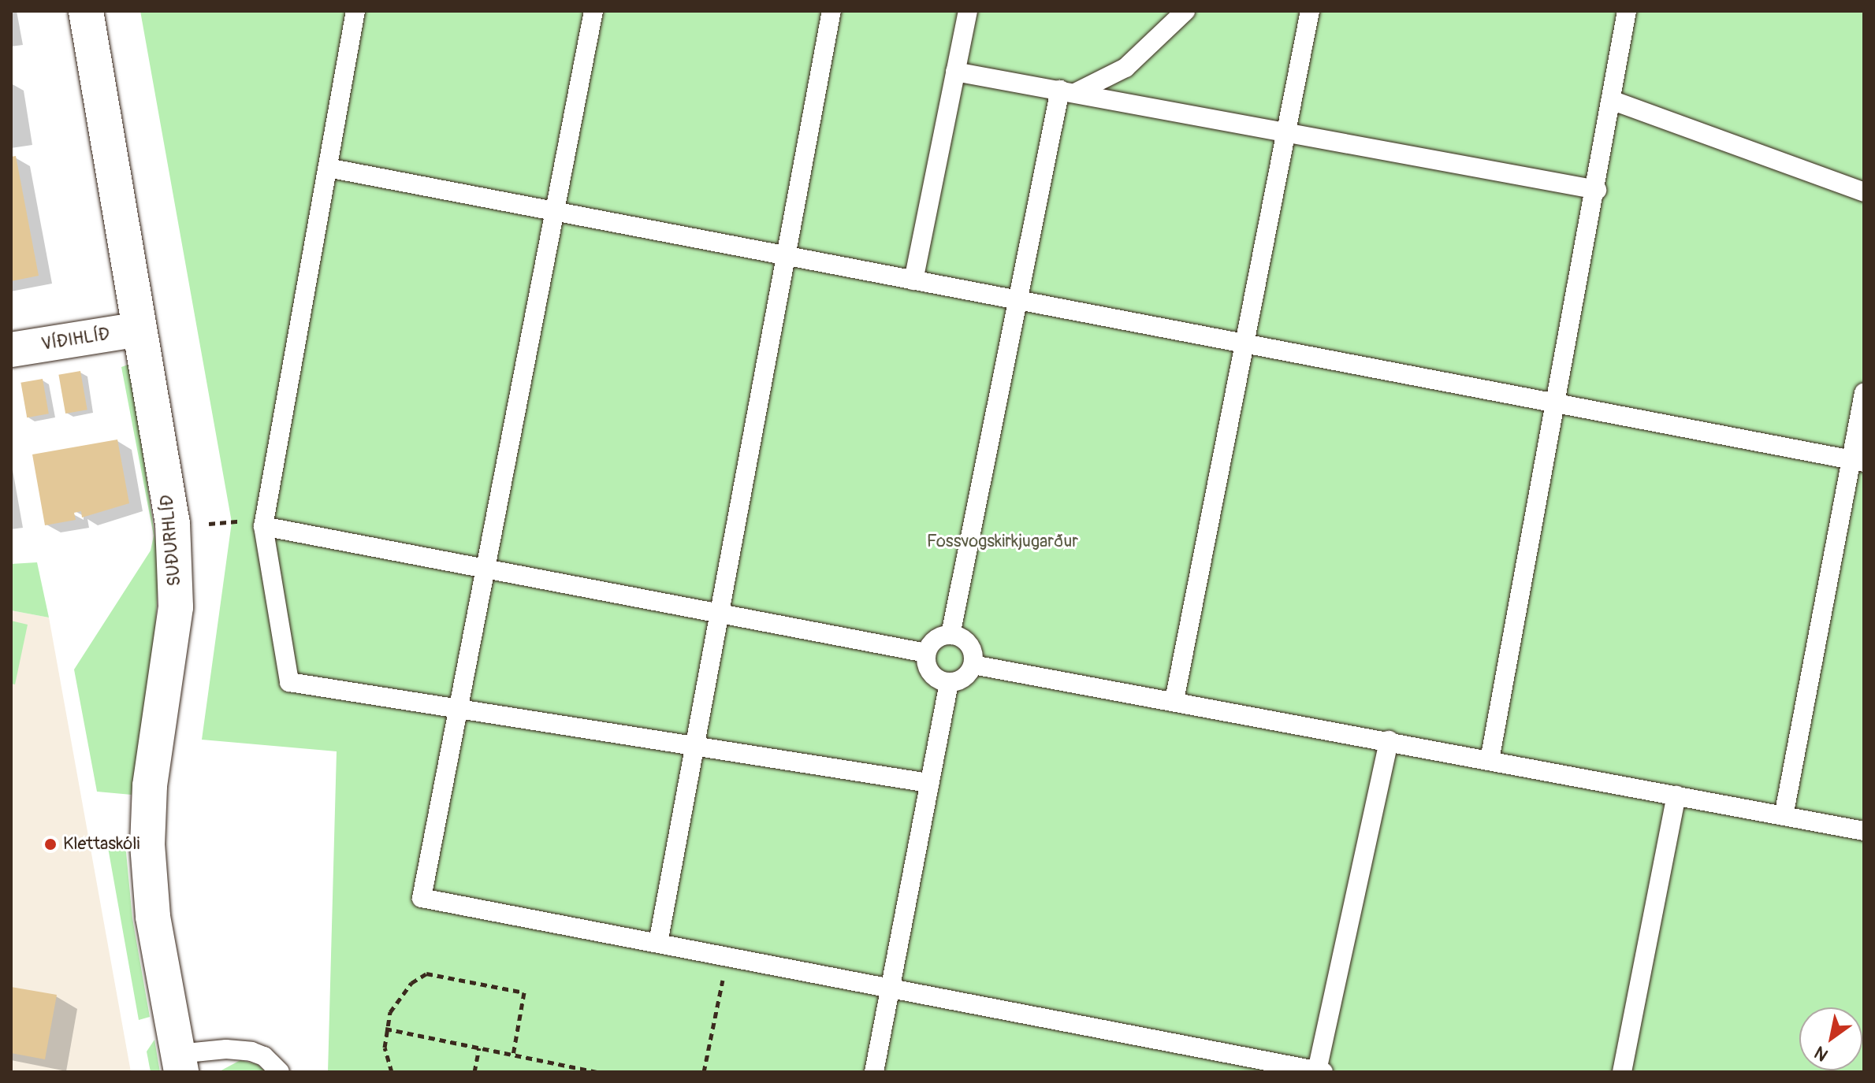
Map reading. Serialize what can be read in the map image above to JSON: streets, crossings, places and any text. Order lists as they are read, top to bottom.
{
  "streets": {
    "street": ["VÍÐIHLÍÐ", "SUÐURHLÍÐ"]
  },
  "crossings": [
    ["VÍÐIHLÍÐ", "SUÐURHLÍÐ"]
  ],
  "parks": ["Fossvogskirkjugarður"],
  "places": ["Klettaskóli"],
  "north": "bottom left"
}
